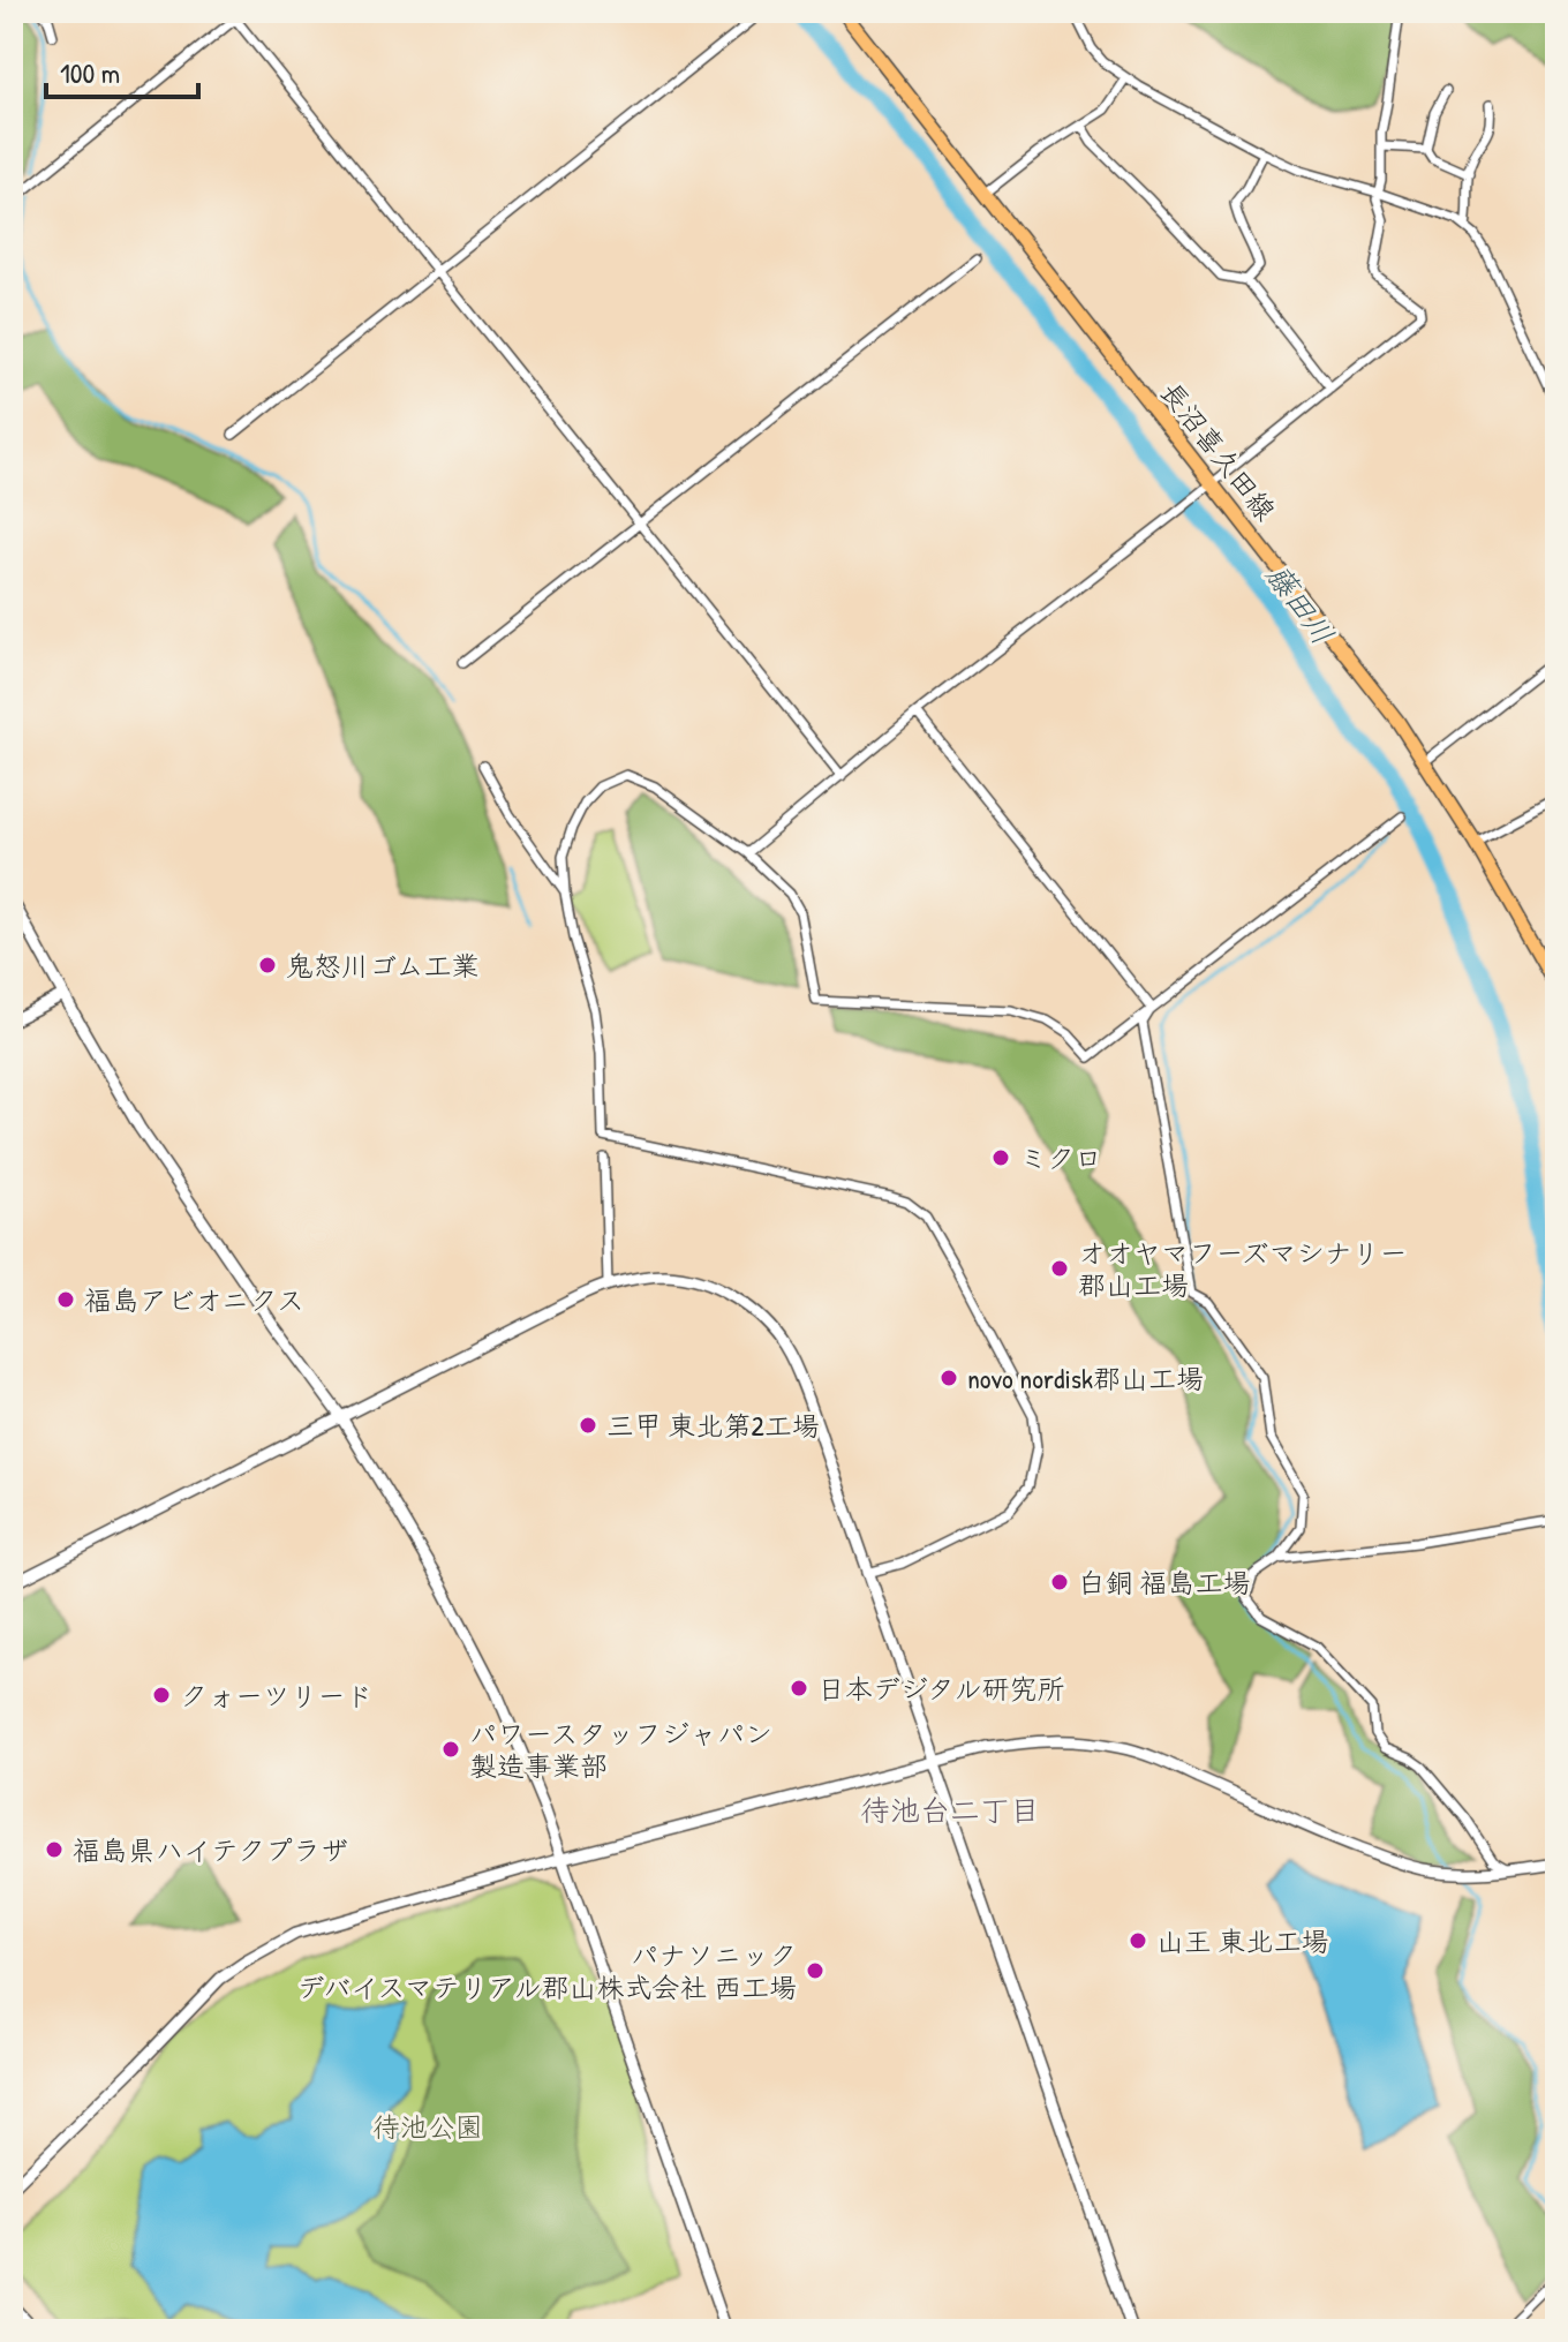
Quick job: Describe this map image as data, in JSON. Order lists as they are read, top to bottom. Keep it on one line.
{"streets":{"main road":["長沼喜久田線"]},"districts":["待池台二丁目"],"water":["藤田川"],"parks":["待池公園"],"places":["鬼怒川ゴム工業","ミクロ","オオヤマフーズマシナリー 郡山工場","福島アビオニクス","novo nordisk郡山工場","三甲 東北第2工場","白銅 福島工場","日本デジタル研究所","クォーツリード","パワースタッフジャパン 製造事業部","福島県ハイテクプラザ","山王 東北工場","パナソニック デバイスマテリアル郡山株式会社 西工場"],"scale_bar":"100 m"}
